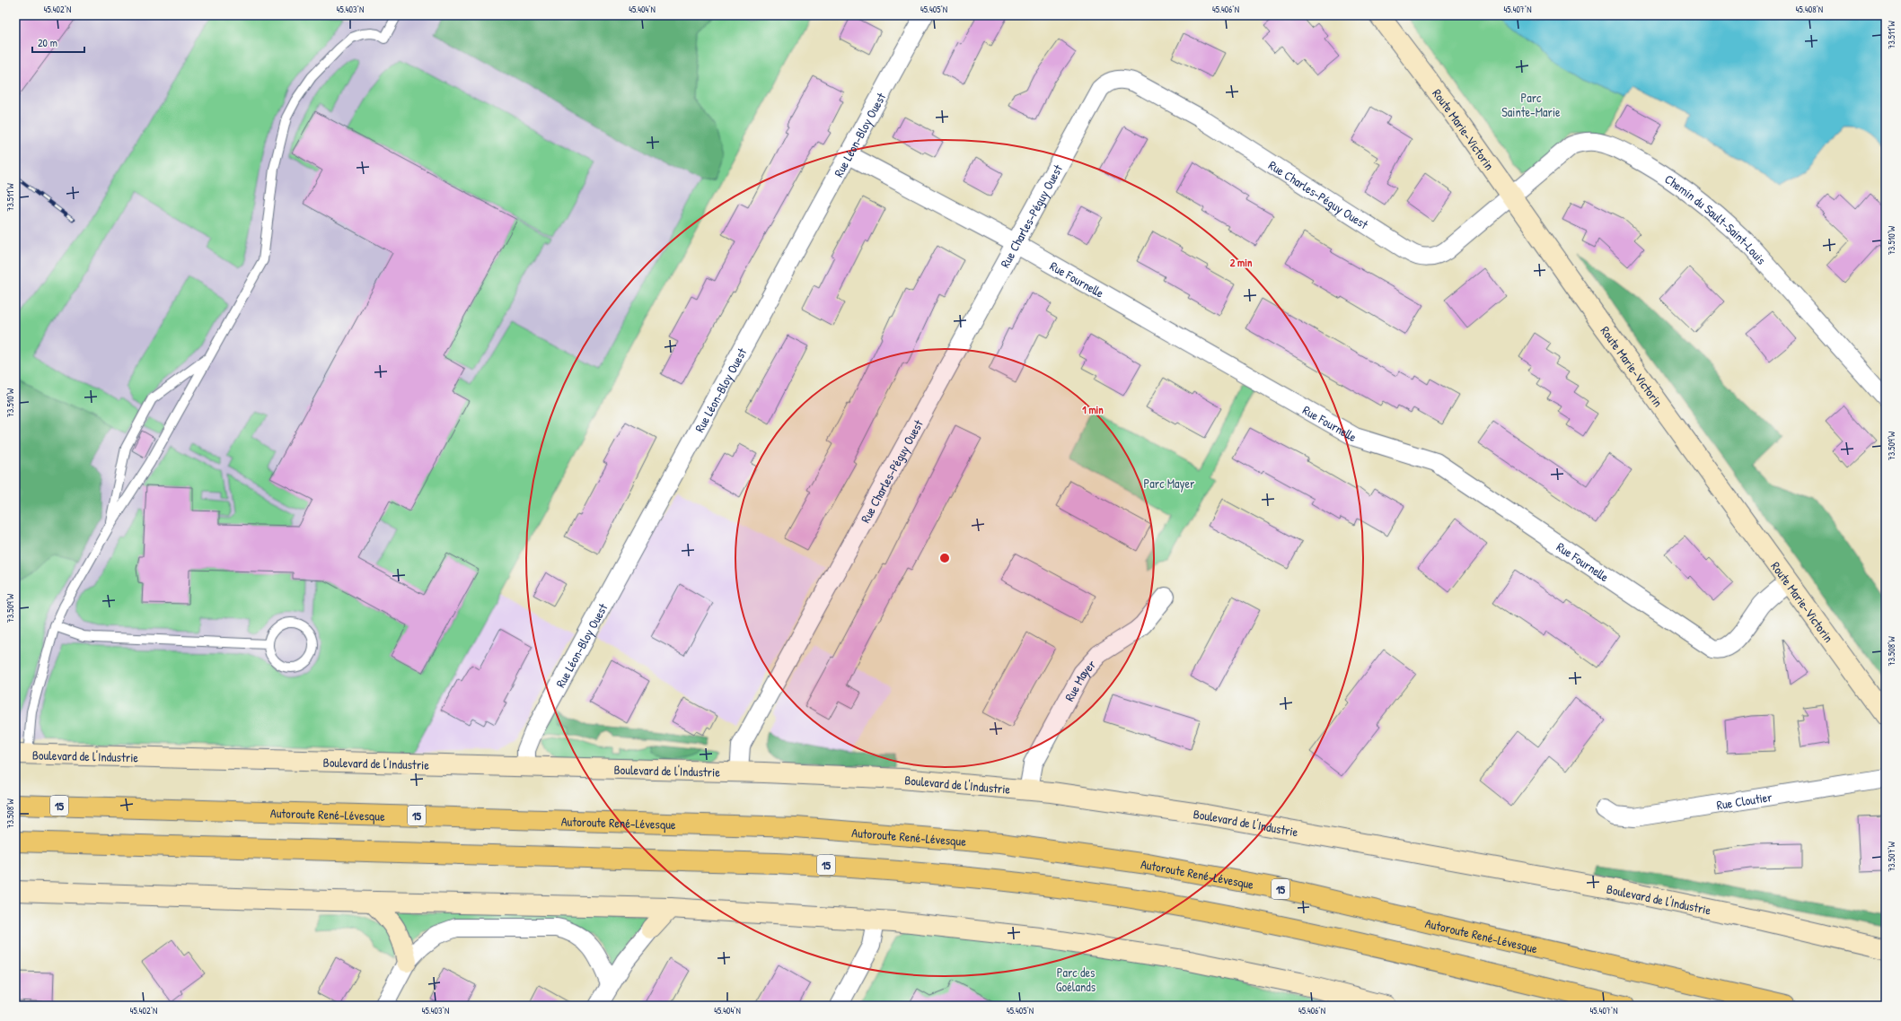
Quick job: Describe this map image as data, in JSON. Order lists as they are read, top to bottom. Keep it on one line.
{"streets":{"highway":["15","Autoroute René-Lévesque"],"street":["Route Marie-Victorin","Rue Léon-Bloy Ouest","Rue Charles-Péguy Ouest","Chemin du Sault-Saint-Louis","Rue Fournelle","Rue Mayer","Boulevard de l'Industrie","Rue Cloutier"]},"crossings":[["Route Marie-Victorin","Rue Charles-Péguy Ouest"],["Route Marie-Victorin","Chemin du Sault-Saint-Louis"],["Route Marie-Victorin","Rue Fournelle"],["Rue Léon-Bloy Ouest","Rue Fournelle"],["Rue Léon-Bloy Ouest","Boulevard de l'Industrie"],["Rue Charles-Péguy Ouest","Chemin du Sault-Saint-Louis"],["Rue Charles-Péguy Ouest","Rue Fournelle"],["Rue Charles-Péguy Ouest","Boulevard de l'Industrie"],["Rue Mayer","Boulevard de l'Industrie"]],"parks":["Parc Sainte-Marie","Parc Mayer","Parc des Goélands"],"scale_bar":"20 m","coordinates":["45.402°N","45.403°N","45.404°N","45.405°N","45.406°N","45.407°N","45.408°N","73.511°W","73.510°W","73.509°W","73.508°W","73.507°W"],"rings":["2 min","1 min"]}
